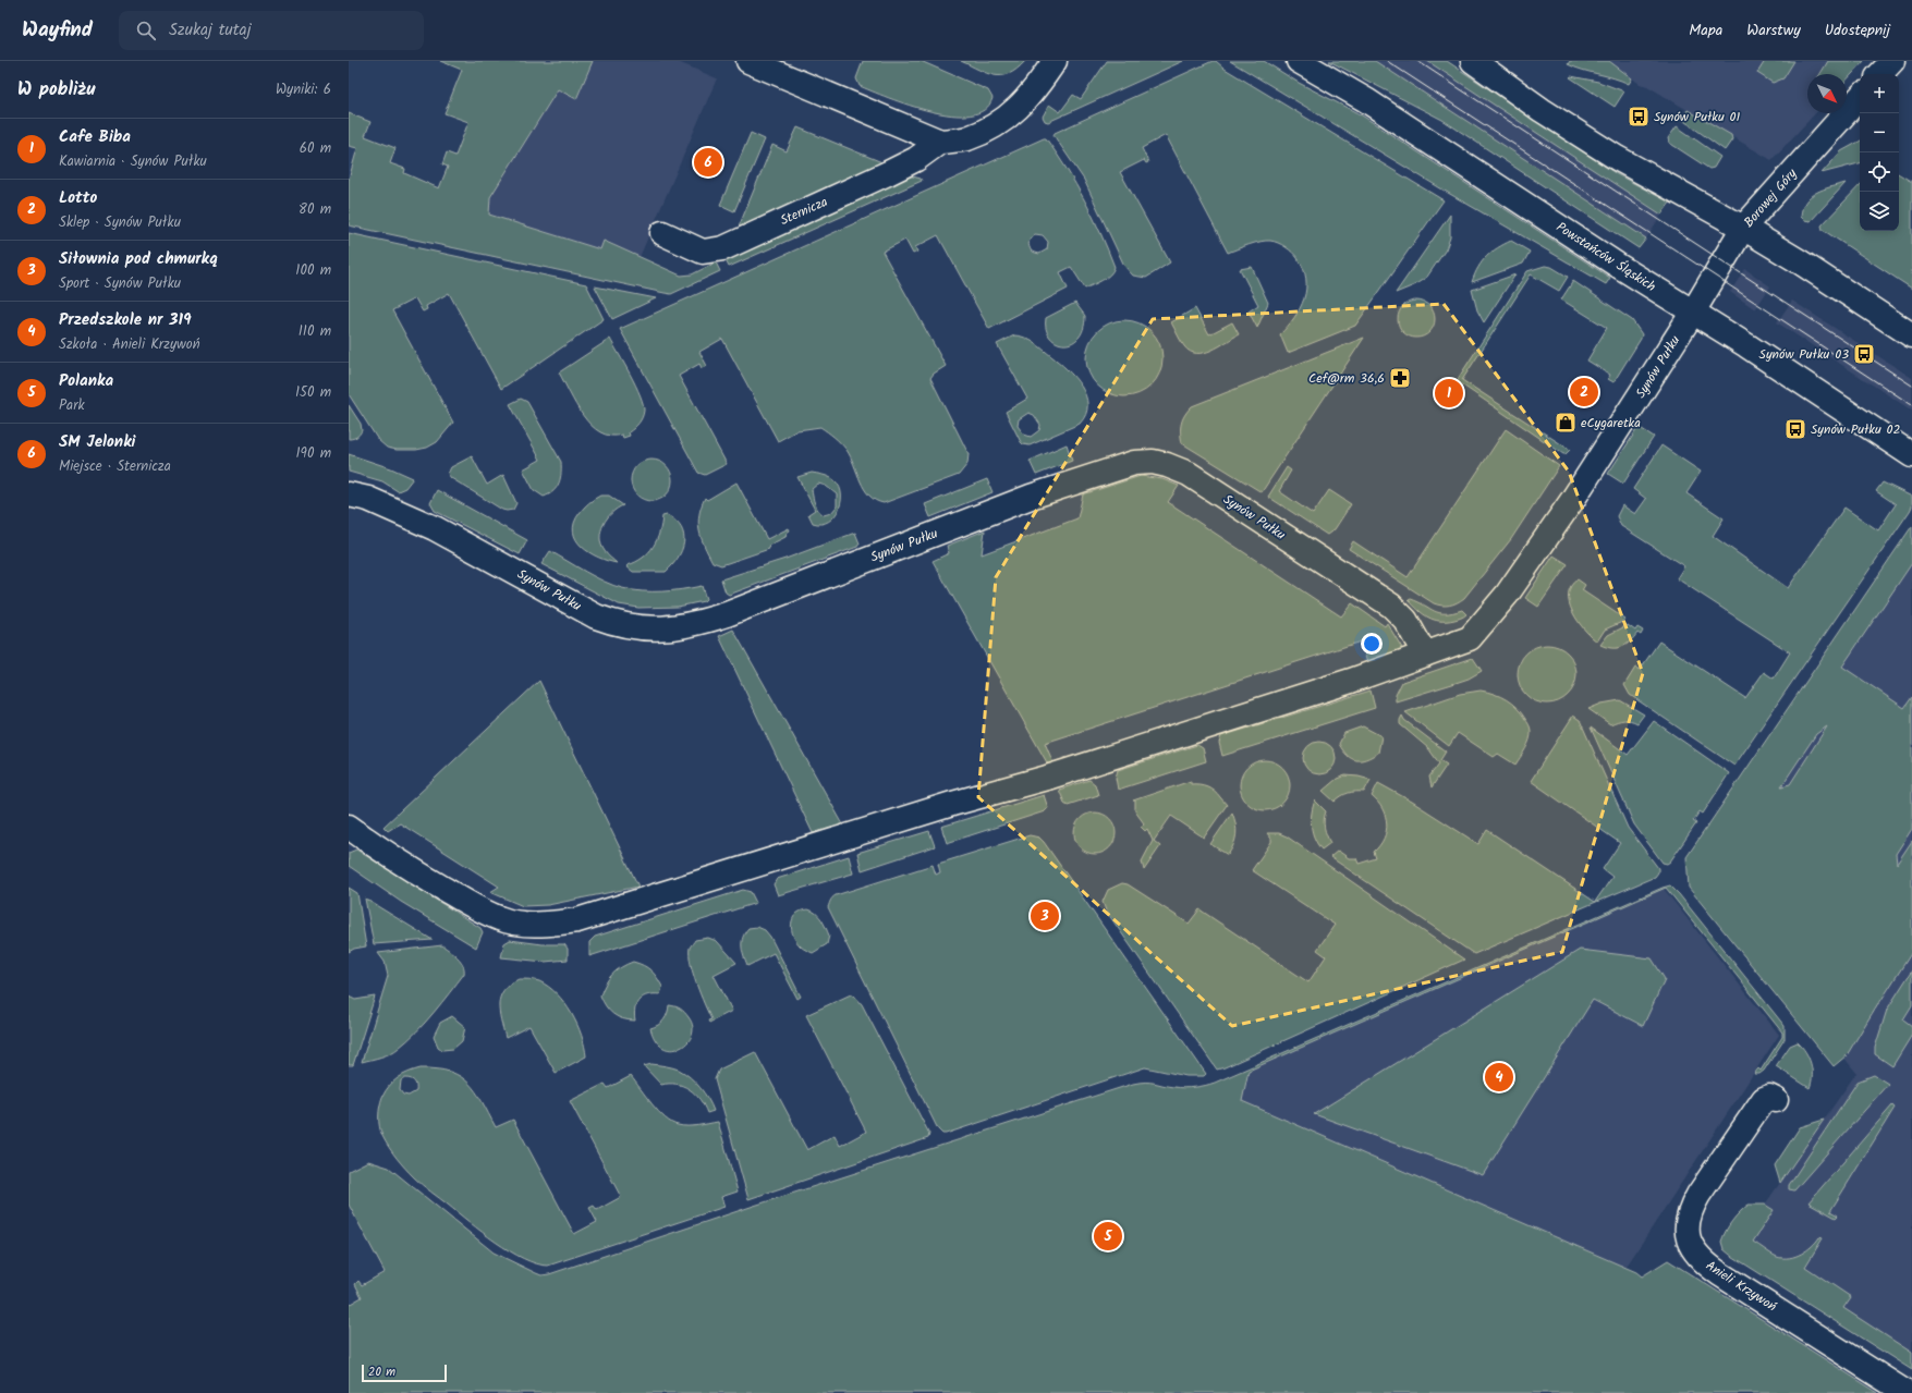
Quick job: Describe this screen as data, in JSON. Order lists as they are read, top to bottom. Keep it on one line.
{"streets":{"street":["Borowej Góry","Sternicza","Powstańców Śląskich","Synów Pułku","Anieli Krzywoń"]},"crossings":[["Borowej Góry","Powstańców Śląskich"],["Borowej Góry","Synów Pułku"],["Powstańców Śląskich","Synów Pułku"]],"places":{"bus stop":["Synów Pułku 01","Synów Pułku 03","Synów Pułku 02"],"pharmacy":["Cef@rm 36,6"],"shop":["eCygaretka"]},"scale_bar":"20 m","north":"bottom right","page":{"header":"Wayfind","search":"Szukaj tutaj","nav":["Mapa","Warstwy","Udostępnij"],"heading":["W pobliżu","Wyniki: 6"],"map_buttons":["+","−"],"list":[{"mark":"1","name":"Cafe Biba","note":"Kawiarnia · Synów Pułku","value":"60 m"},{"mark":"2","name":"Lotto","note":"Sklep · Synów Pułku","value":"80 m"},{"mark":"3","name":"Siłownia pod chmurką","note":"Sport · Synów Pułku","value":"100 m"},{"mark":"4","name":"Przedszkole nr 319","note":"Szkoła · Anieli Krzywoń","value":"110 m"},{"mark":"5","name":"Polanka","note":"Park","value":"150 m"},{"mark":"6","name":"SM Jelonki","note":"Miejsce · Sternicza","value":"190 m"}],"pins":["6","2","1","3","4","5"],"scale":"20 m"}}
